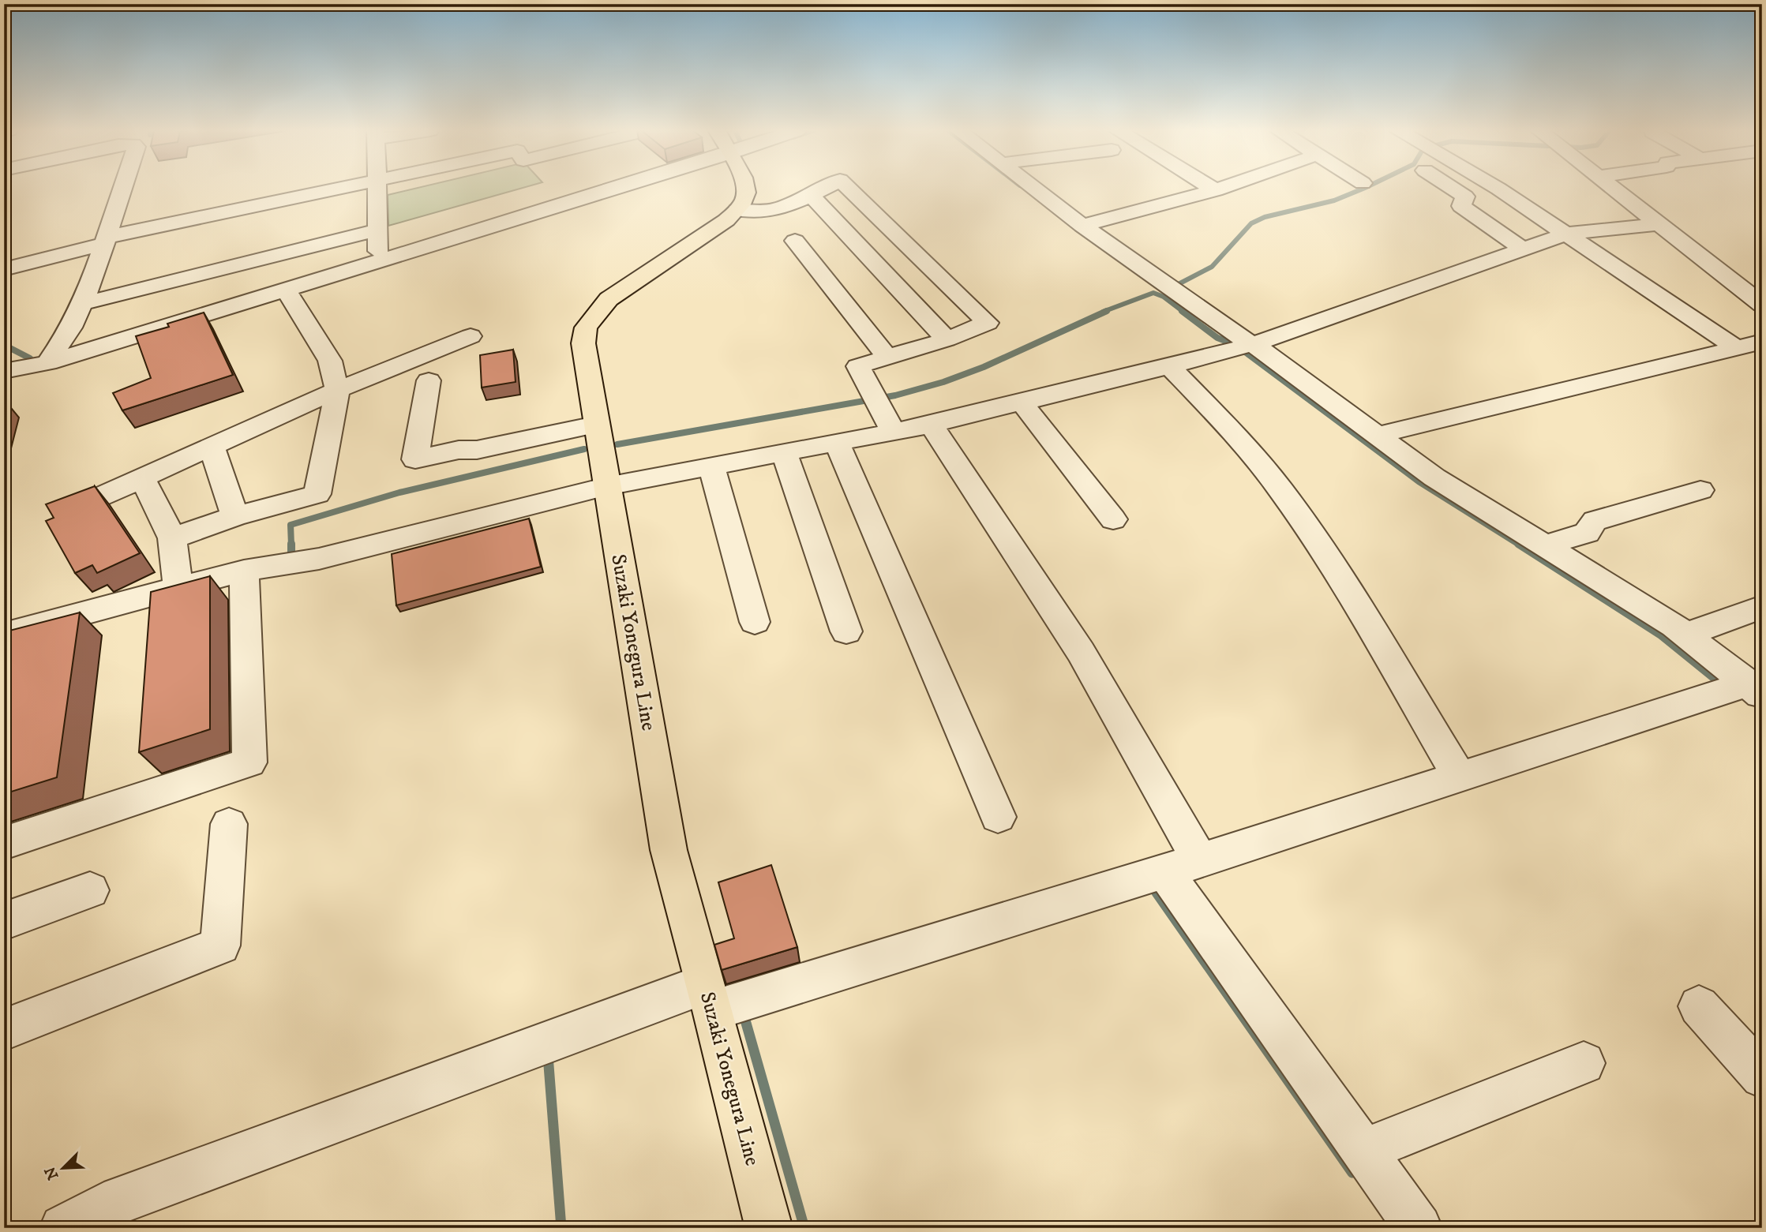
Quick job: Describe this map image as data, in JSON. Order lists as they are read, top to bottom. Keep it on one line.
{"streets":{"main road":["Suzaki Yonegura Line"]},"north":"bottom left"}
